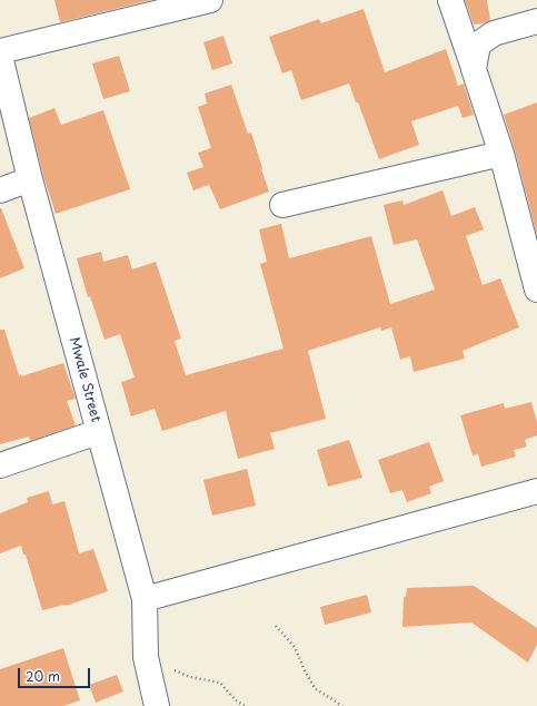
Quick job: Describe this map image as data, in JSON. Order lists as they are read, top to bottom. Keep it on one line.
{"streets":{"street":["Mwale Street"]},"scale_bar":"20 m"}
